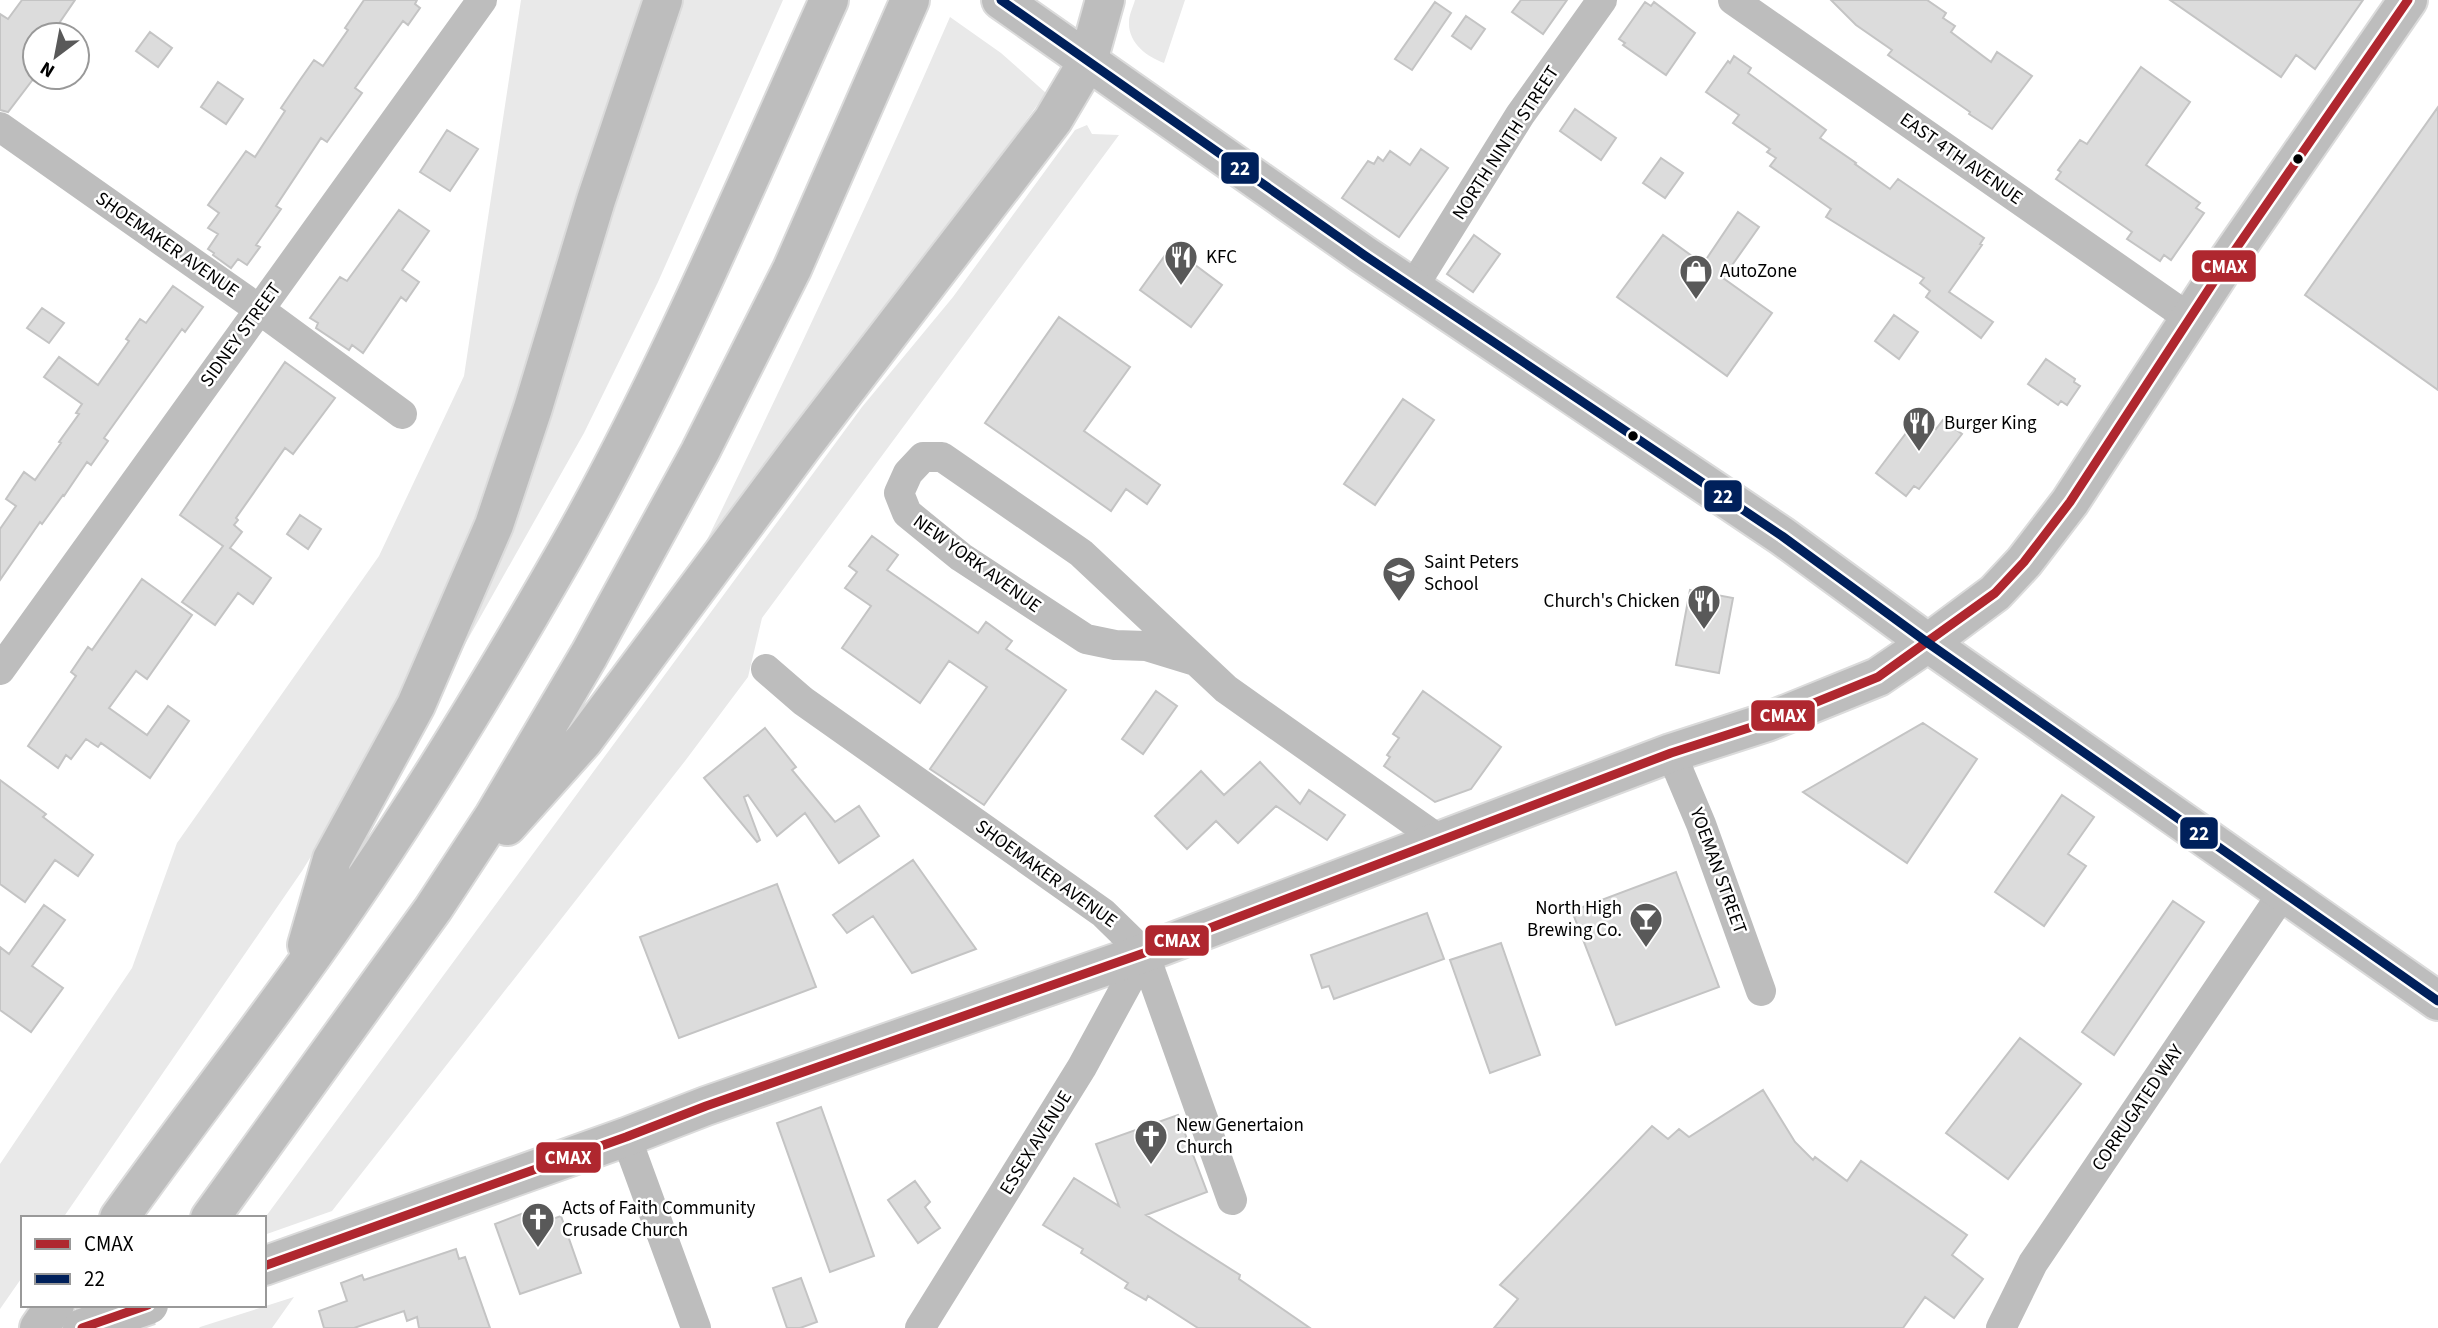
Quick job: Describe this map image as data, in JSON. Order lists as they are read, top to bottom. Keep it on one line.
{"streets":{"street":["NORTH NINTH STREET","EAST 4TH AVENUE","SHOEMAKER AVENUE","SIDNEY STREET","NEW YORK AVENUE","YOEMAN STREET","CORRUGATED WAY","ESSEX AVENUE"]},"crossings":[["SHOEMAKER AVENUE","SIDNEY STREET"],["SHOEMAKER AVENUE","ESSEX AVENUE"]],"places":{"restaurant":["KFC","Burger King","Church's Chicken"],"shop":["AutoZone"],"school or university":["Saint Peters School"],"bar":["North High Brewing Co."],"church":["New Genertaion Church","Acts of Faith Community Crusade Church"]},"lines":["transit line CMAX","transit line 22"],"legend":["CMAX","22"],"north":"bottom left"}
